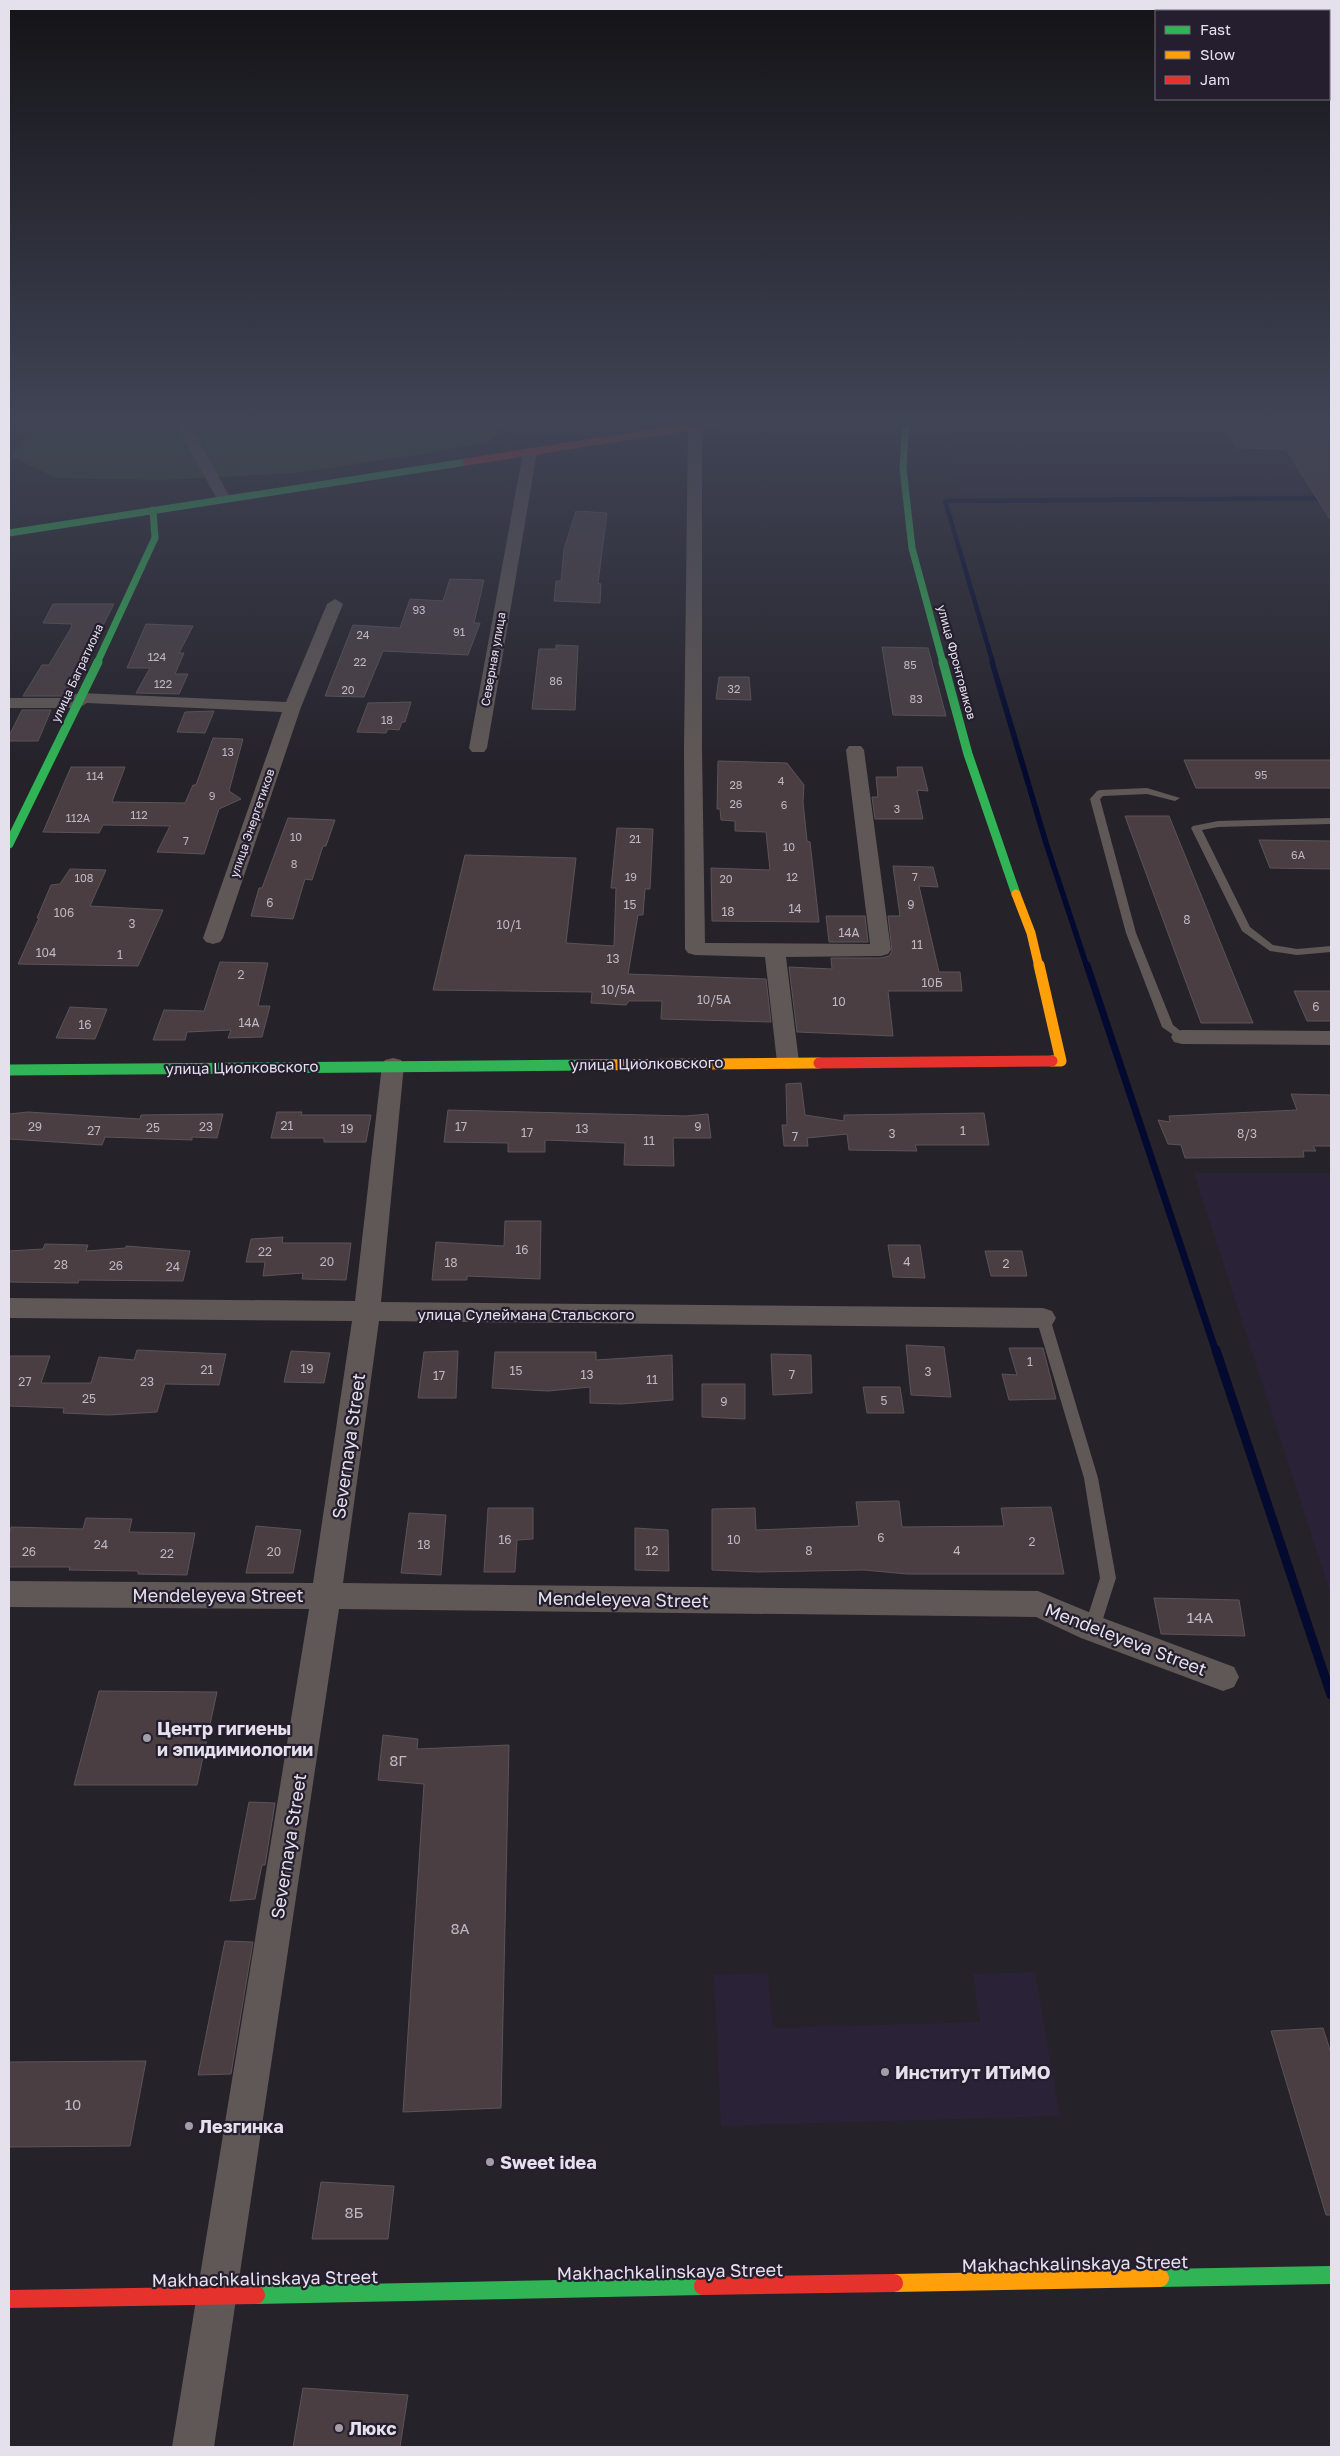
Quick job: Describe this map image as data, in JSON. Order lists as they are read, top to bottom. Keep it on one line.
{"streets":{"street":["Северная улица","улица Фронтовиков","улица Багратиона","улица Энергетиков","улица Циолковского","улица Сулеймана Стальского","Severnaya Street","Mendeleyeva Street","Makhachkalinskaya Street"]},"crossings":[["улица Фронтовиков","улица Циолковского"],["улица Циолковского","Severnaya Street"],["улица Сулеймана Стальского","Severnaya Street"],["Severnaya Street","Mendeleyeva Street"],["Severnaya Street","Makhachkalinskaya Street"]],"places":["Центр гигиены и эпидимиологии","Институт ИТиМО","Лезгинка","Sweet idea","Люкс"],"house_numbers":["93","91","24","124","22","85","86","122","32","20","83","18","13","95","114","4","28","9","26","6","3","112","112А","10","21","7","10","6А","8","19","12","7","108","20","6","15","9","14","18","106","8","3","10/1","14А","11","104","1","13","2","10Б","10/5А","10/5А","10","6","14А","16","21","29","23","17","9","25","19","13","27","1","17","3","8/3","7","11","16","22","20","4","18","2","28","26","24","1","19","21","15","3","13","7","17","11","27","23","25","5","9","6","16","10","2","24","18","12","8","4","26","20","22","14А","8Г","8А","10","8Б"],"legend":["Fast","Slow","Jam"]}
